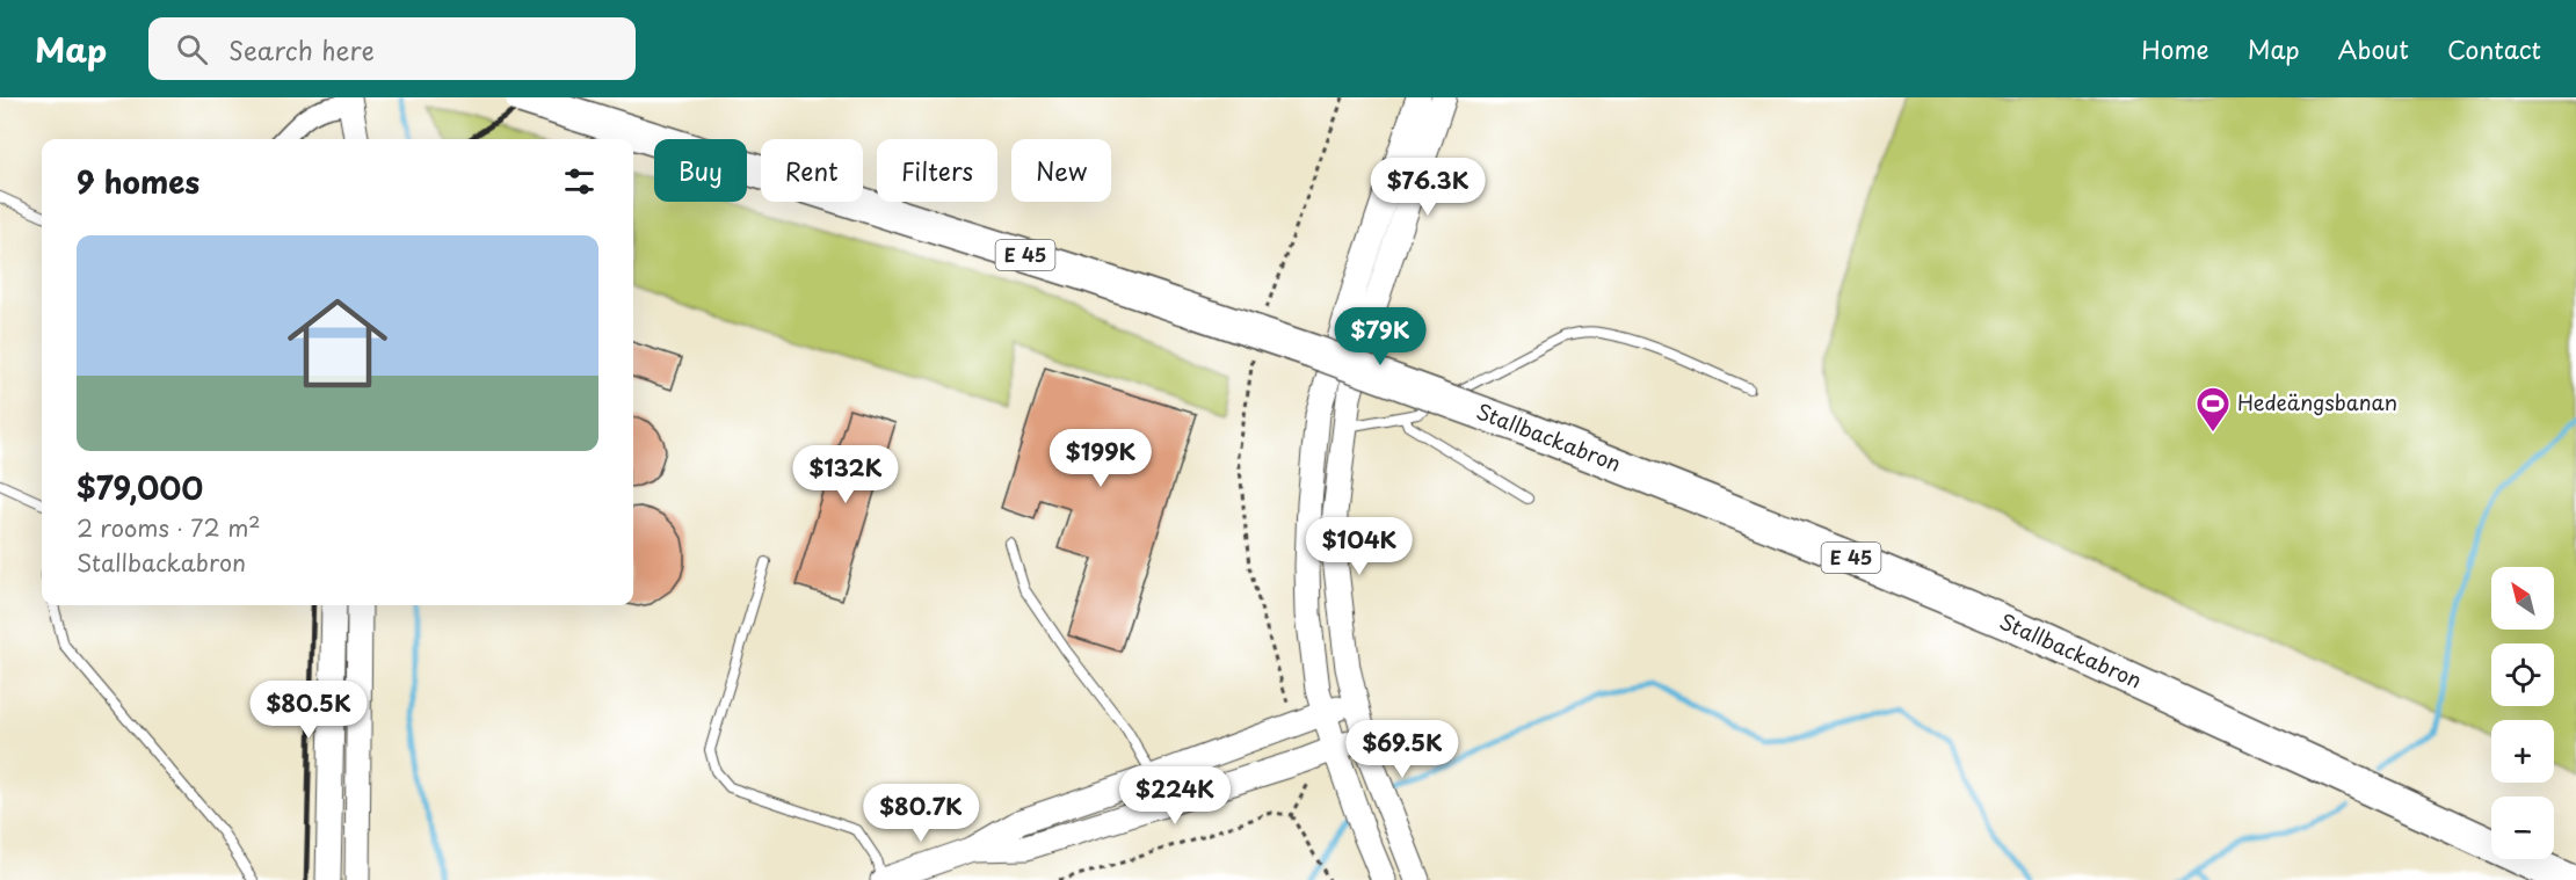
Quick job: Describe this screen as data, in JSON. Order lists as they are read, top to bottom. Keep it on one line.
{"streets":{"highway":["E 45","Stallbackabron"]},"crossings":[["E 45","Stallbackabron"]],"places":{"sports":["Hedeängsbanan"]},"north":"top left","page":{"header":"Map","search":"Search here","nav":["Home","Map","About","Contact"],"chip":["Buy","Rent","Filters","New"],"heading":"9 homes","price":["$76.3K","$79K","$199K","$132K","$104K","$80.5K","$69.5K","$224K","$80.7K"],"list":[{"name":"$79,000","note":"2 rooms · 72 m² · Stallbackabron"}],"map_buttons":["+","−"]}}
